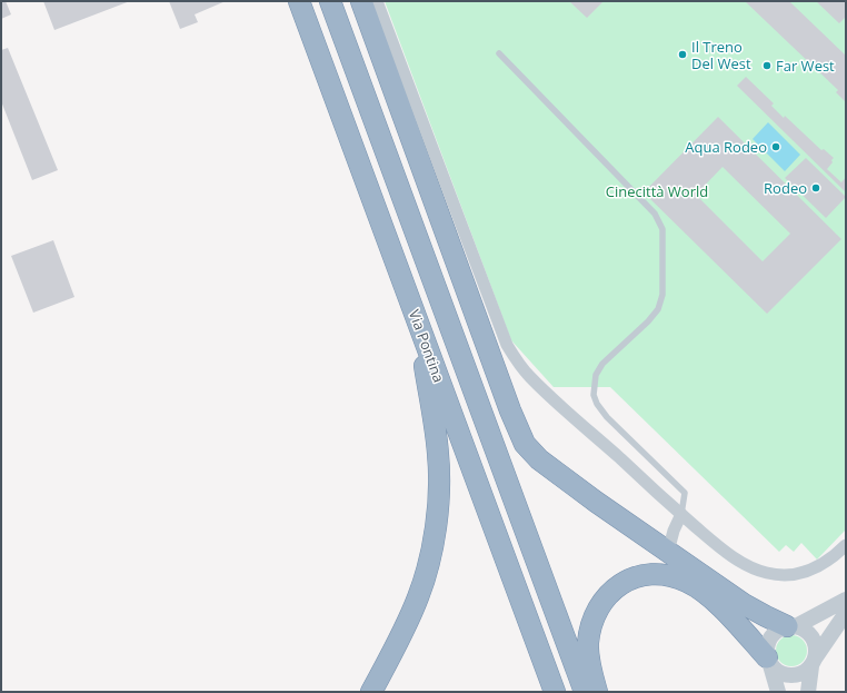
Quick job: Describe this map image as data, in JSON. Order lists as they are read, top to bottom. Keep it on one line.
{"streets":{"highway":["Via Pontina"]},"parks":["Cinecittà World"],"places":["Il Treno Del West","Far West","Aqua Rodeo","Rodeo"]}
